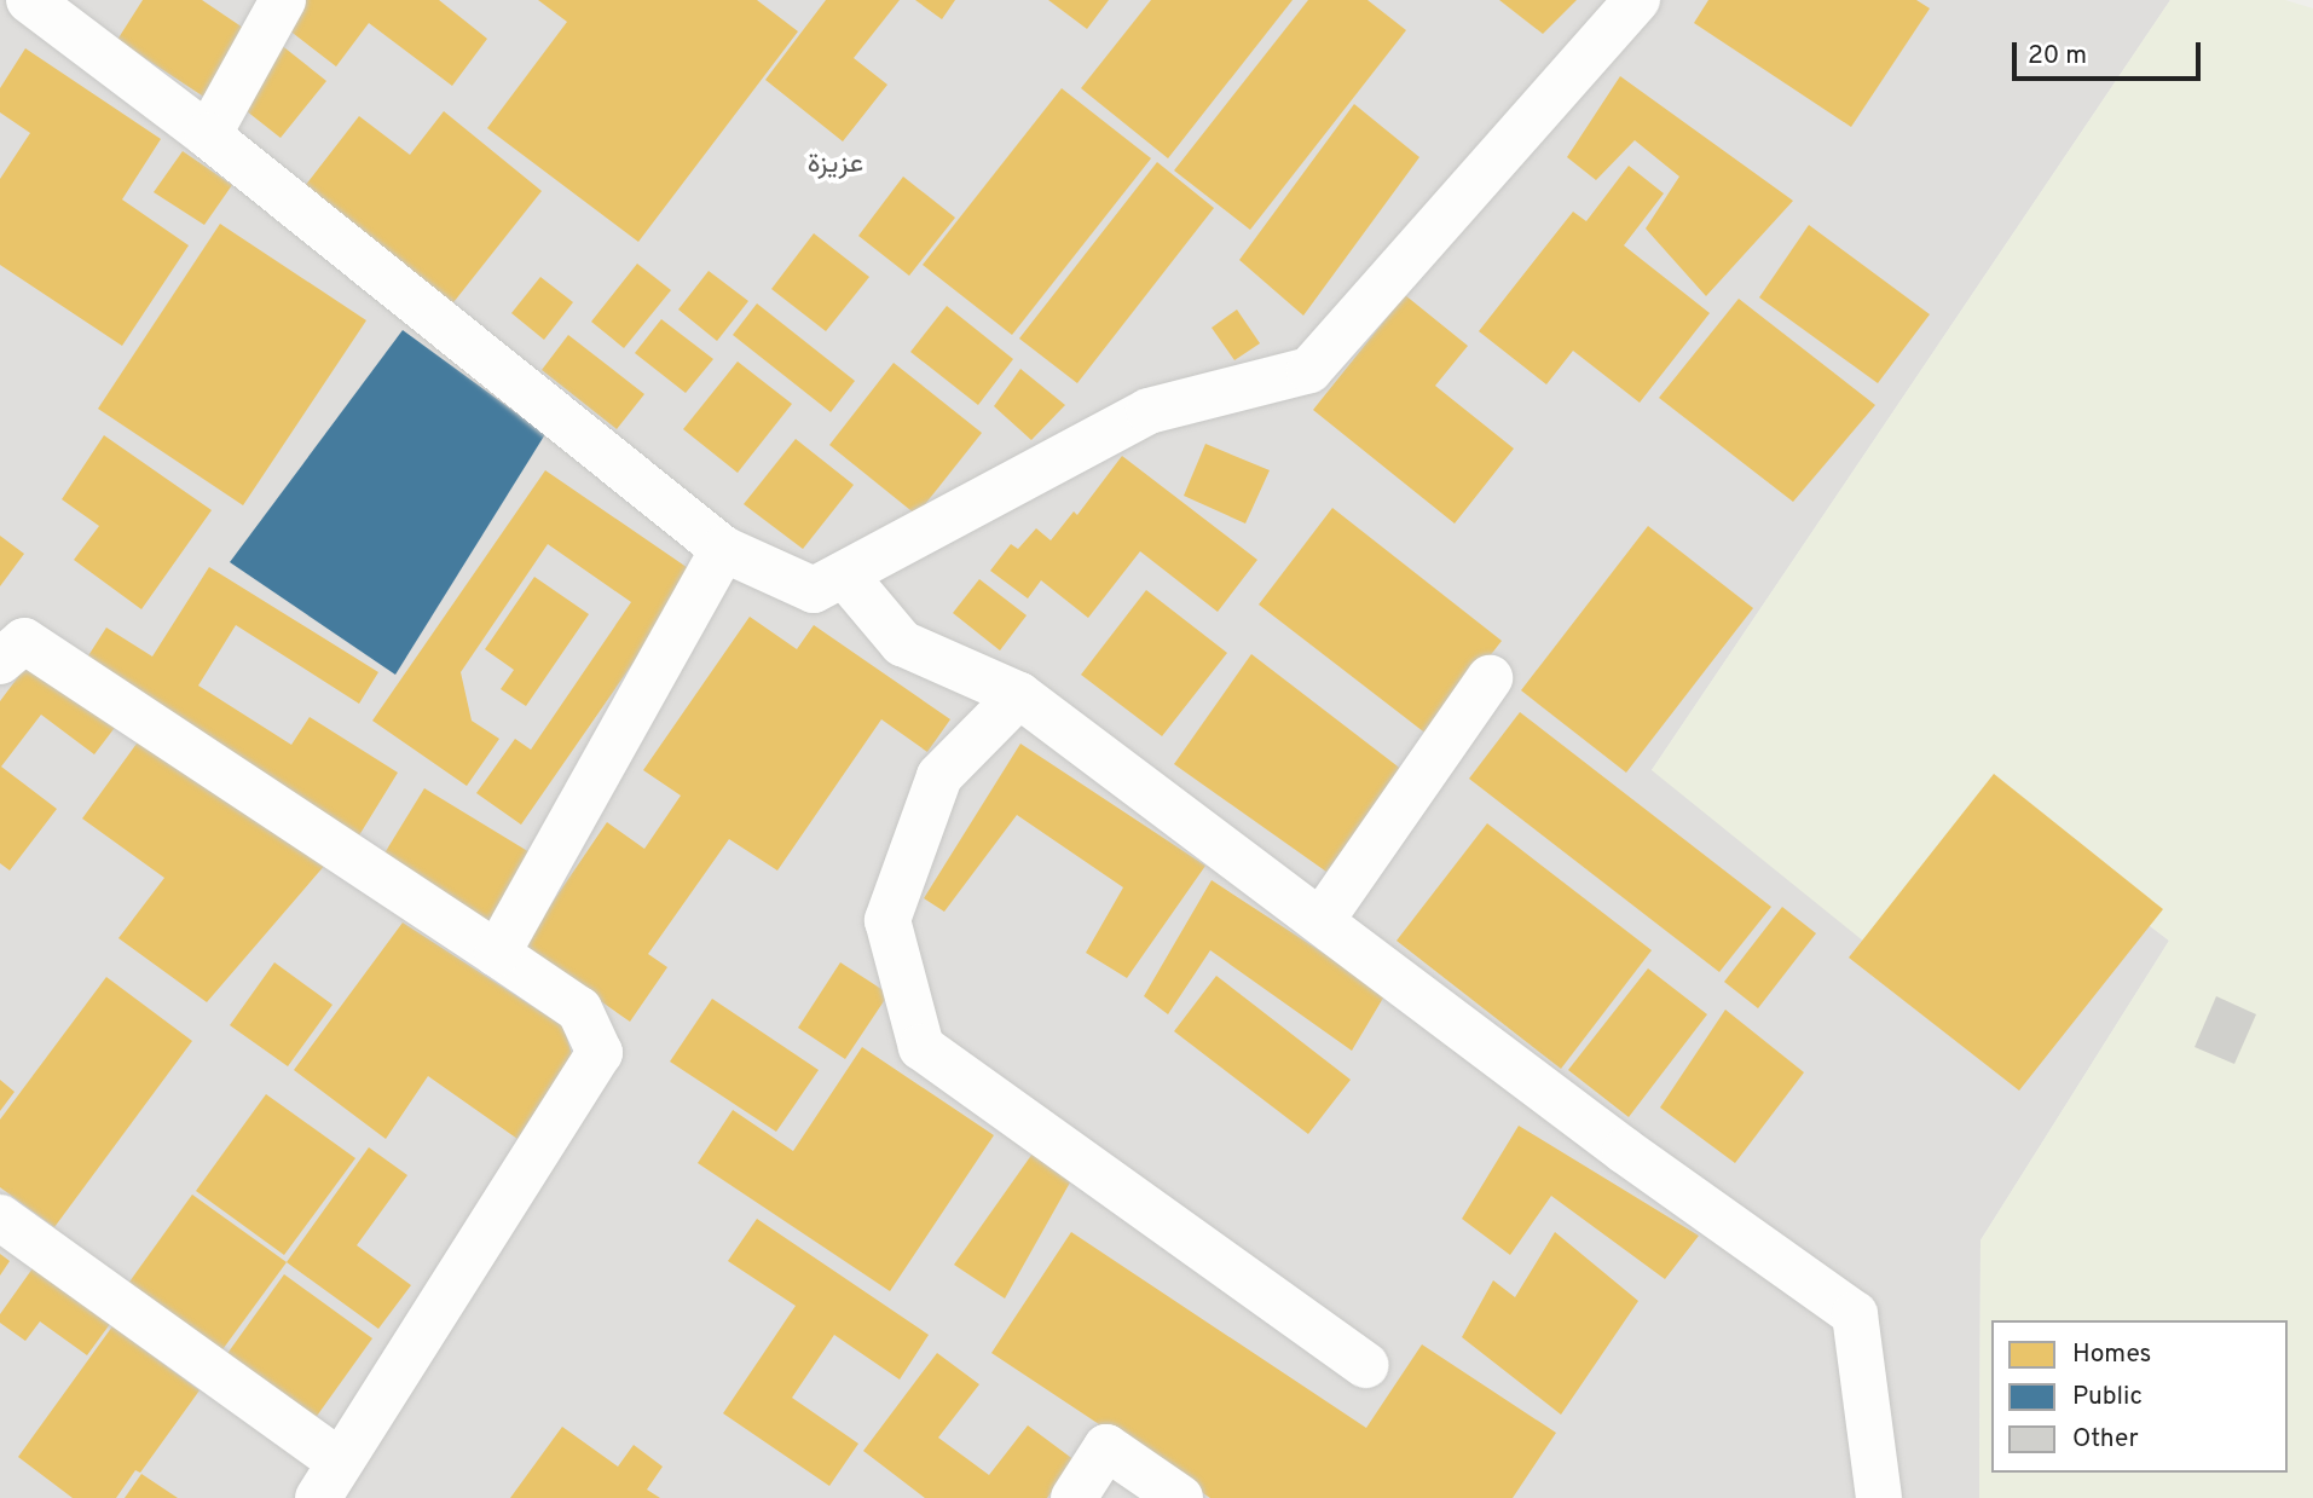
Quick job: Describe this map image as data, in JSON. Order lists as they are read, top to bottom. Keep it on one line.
{"districts":["عزيزة"],"legend":["Homes","Public","Other"],"scale_bar":"20 m"}
